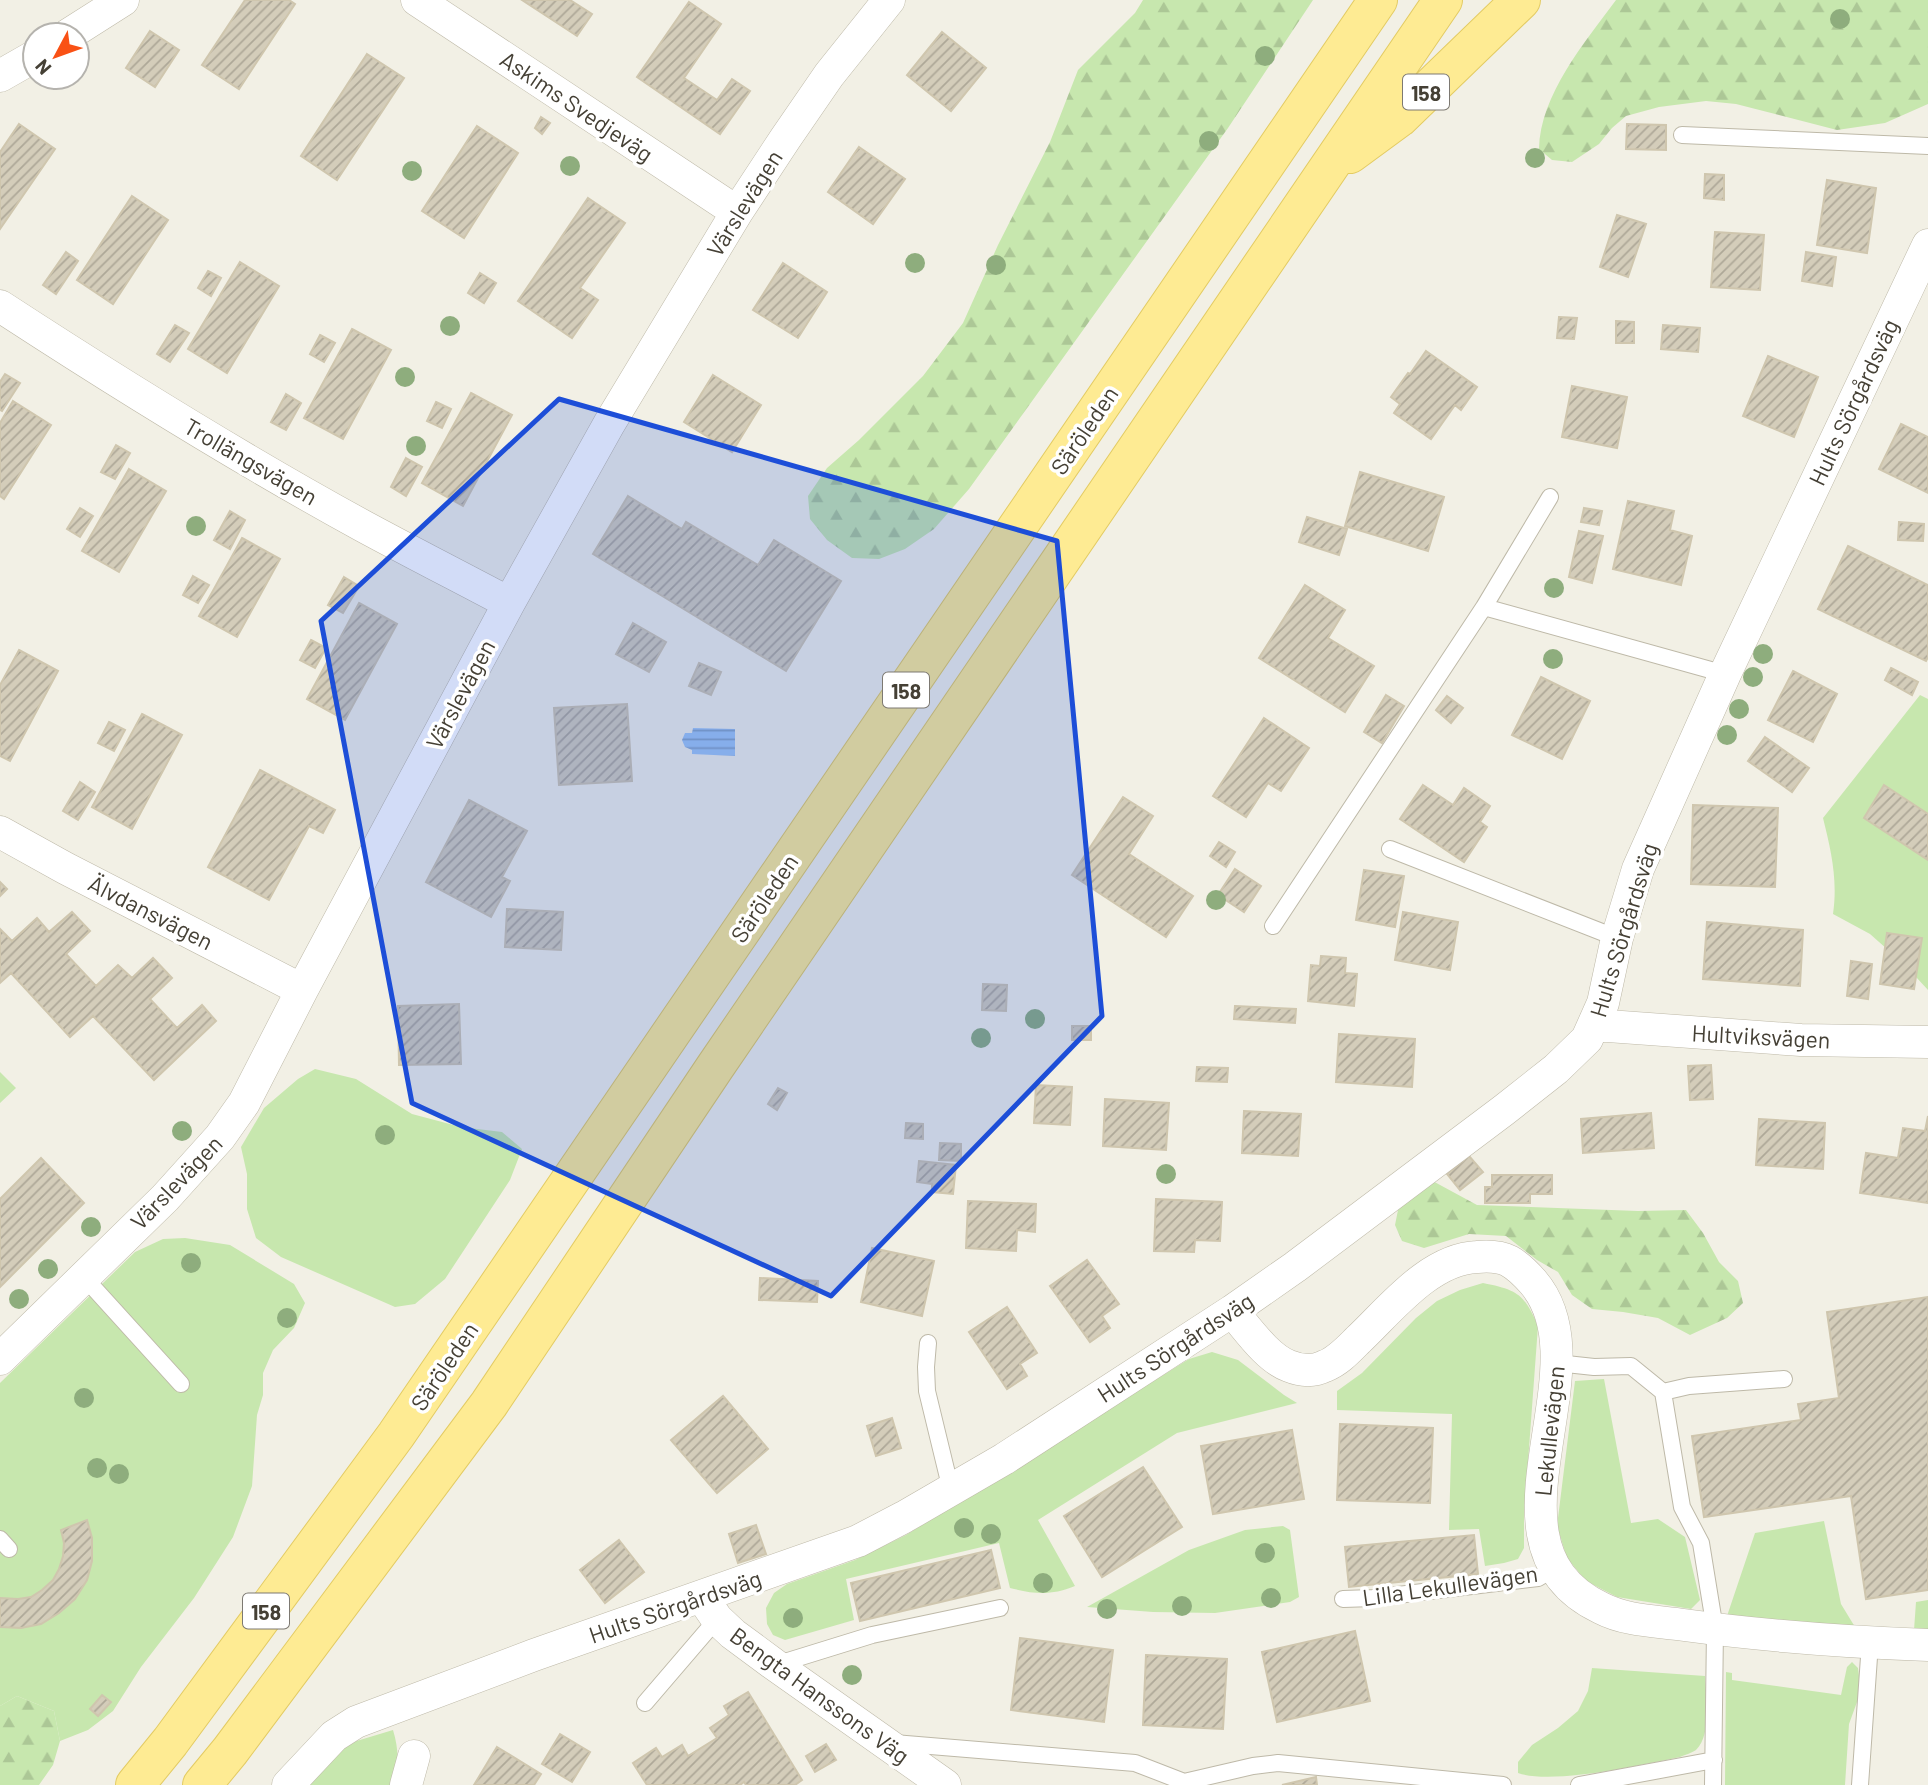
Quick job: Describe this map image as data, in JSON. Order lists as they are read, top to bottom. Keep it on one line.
{"streets":{"main road":["158","Säröleden"],"street":["Askims Svedjeväg","Värslevägen","Hults Sörgårdsväg","Trollängsvägen","Älvdansvägen","Hultviksvägen","Lekullevägen","Bengta Hanssons Väg"],"lane":["Lilla Lekullevägen"]},"crossings":[["Askims Svedjeväg","Värslevägen"],["Värslevägen","Trollängsvägen"],["Värslevägen","Älvdansvägen"],["Hults Sörgårdsväg","Hultviksvägen"],["Hults Sörgårdsväg","Lekullevägen"],["Hults Sörgårdsväg","Bengta Hanssons Väg"],["Lekullevägen","Lilla Lekullevägen"]],"north":"bottom left"}
